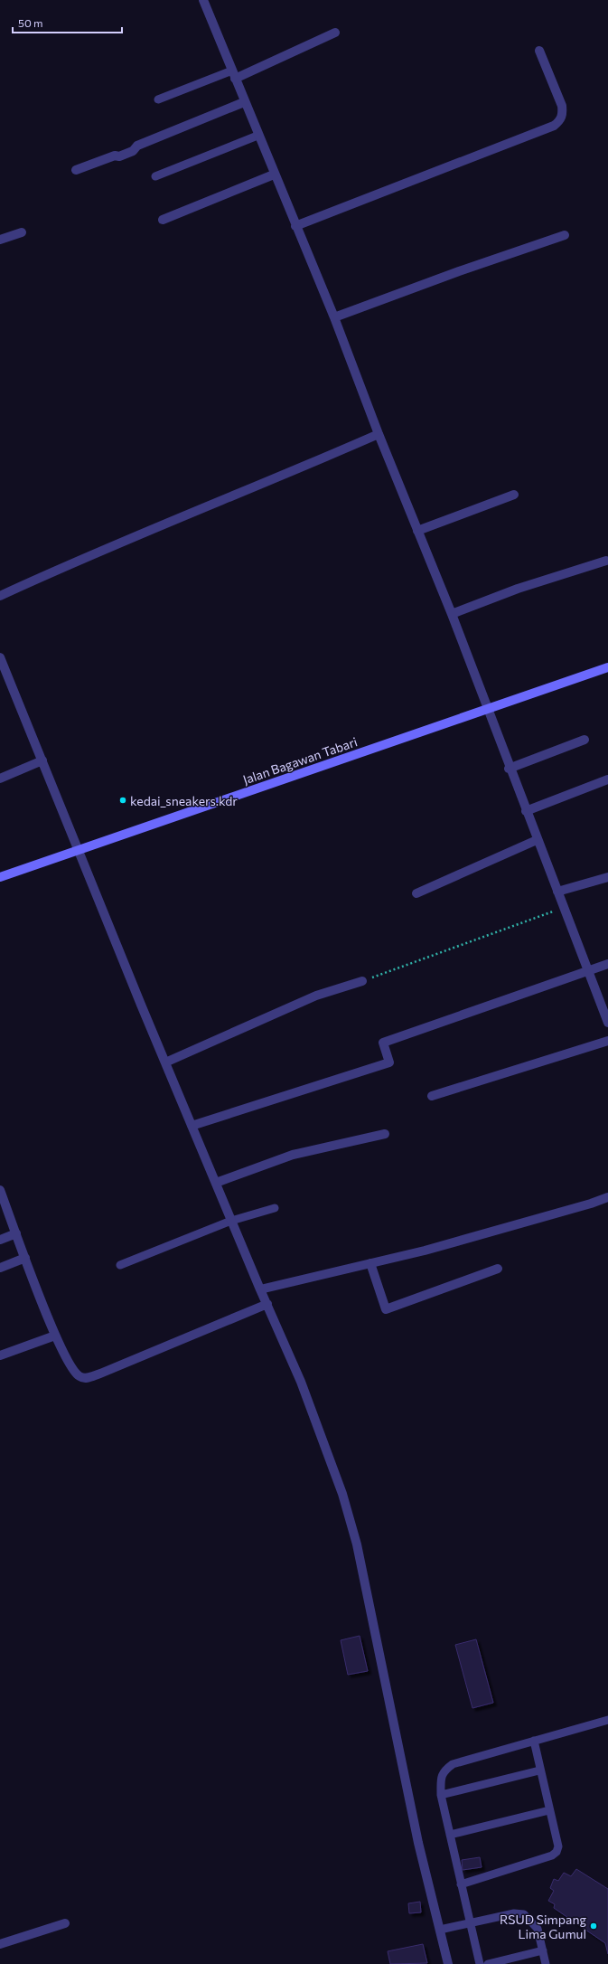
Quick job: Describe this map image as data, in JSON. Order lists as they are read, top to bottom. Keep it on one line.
{"streets":{"street":["Jalan Bagawan Tabari"]},"places":["kedai_sneakers.kdr","RSUD Simpang Lima Gumul"],"scale_bar":"50 m"}
